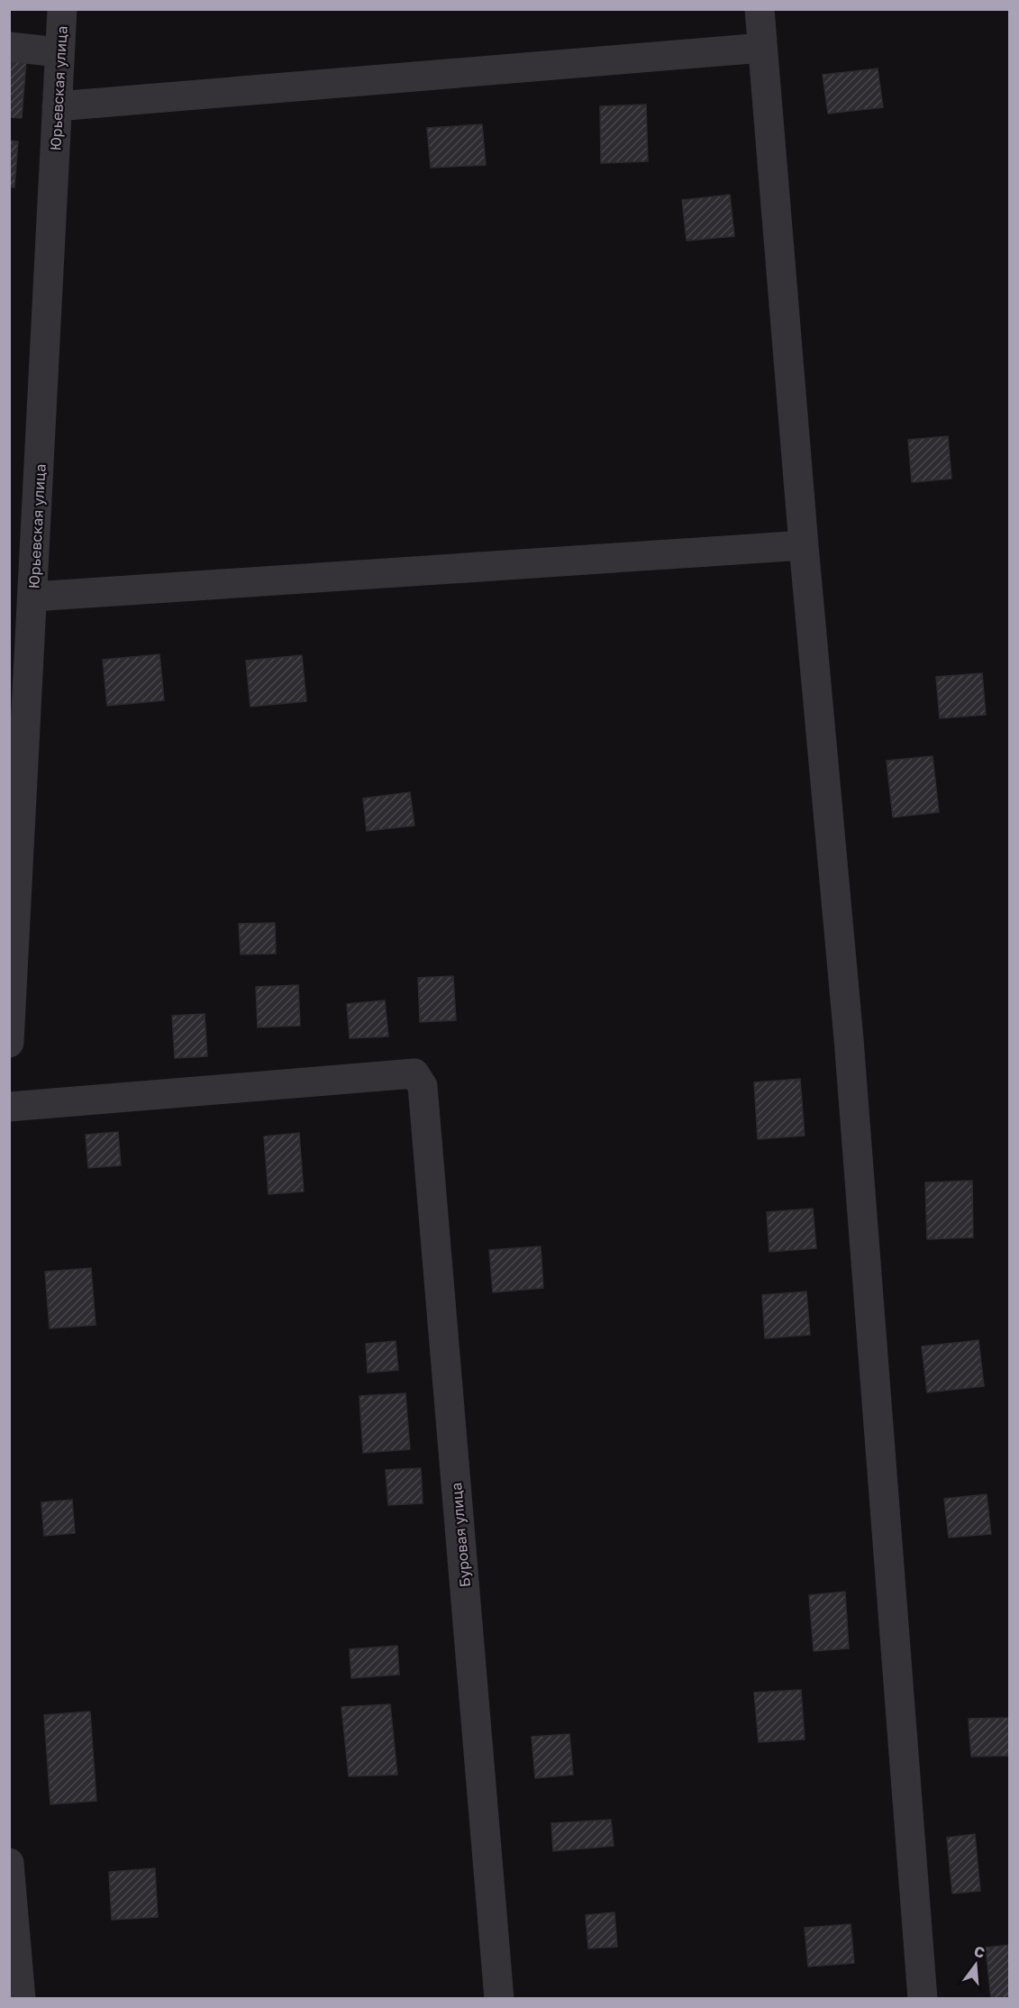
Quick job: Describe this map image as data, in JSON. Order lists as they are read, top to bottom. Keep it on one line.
{"streets":{"street":["Юрьевская улица","Буровая улица"]},"north":"top"}
